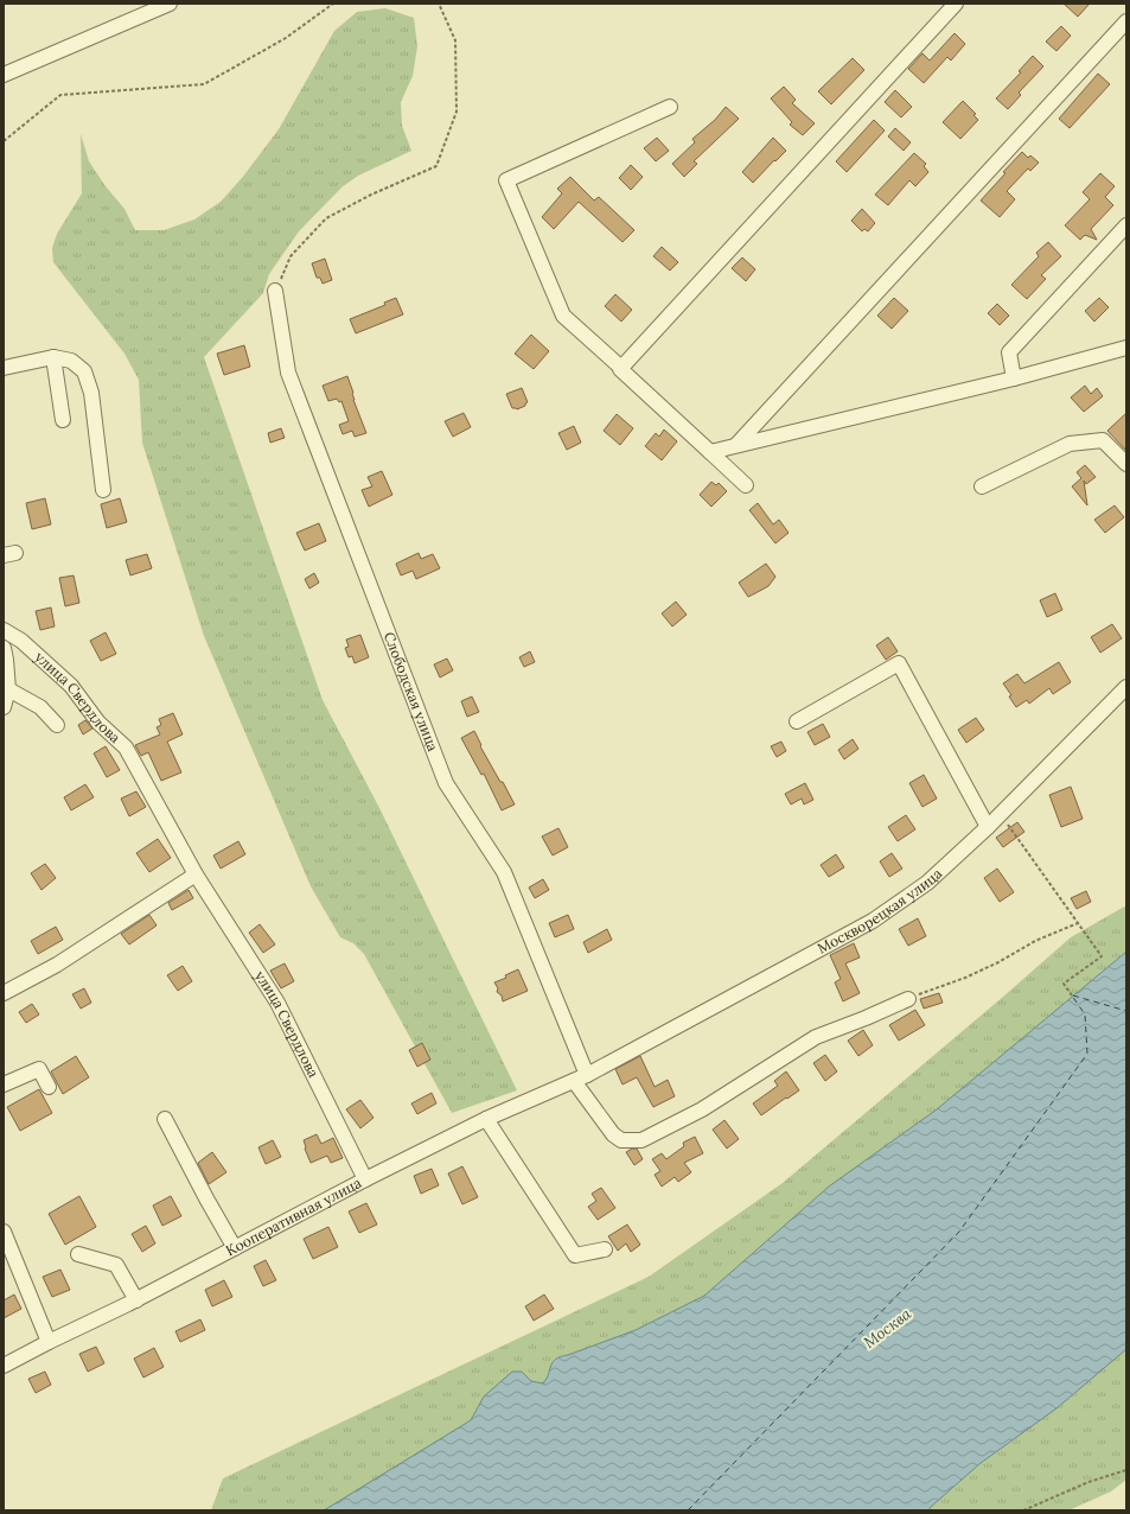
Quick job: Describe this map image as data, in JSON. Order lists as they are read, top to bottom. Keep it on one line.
{"streets":{"street":["Слободская улица","улица Свердлова","Москворецкая улица","Кооперативная улица"]},"crossings":[["Слободская улица","Москворецкая улица"],["Слободская улица","Кооперативная улица"],["улица Свердлова","Кооперативная улица"],["Москворецкая улица","Кооперативная улица"]],"water":["Москва"]}
